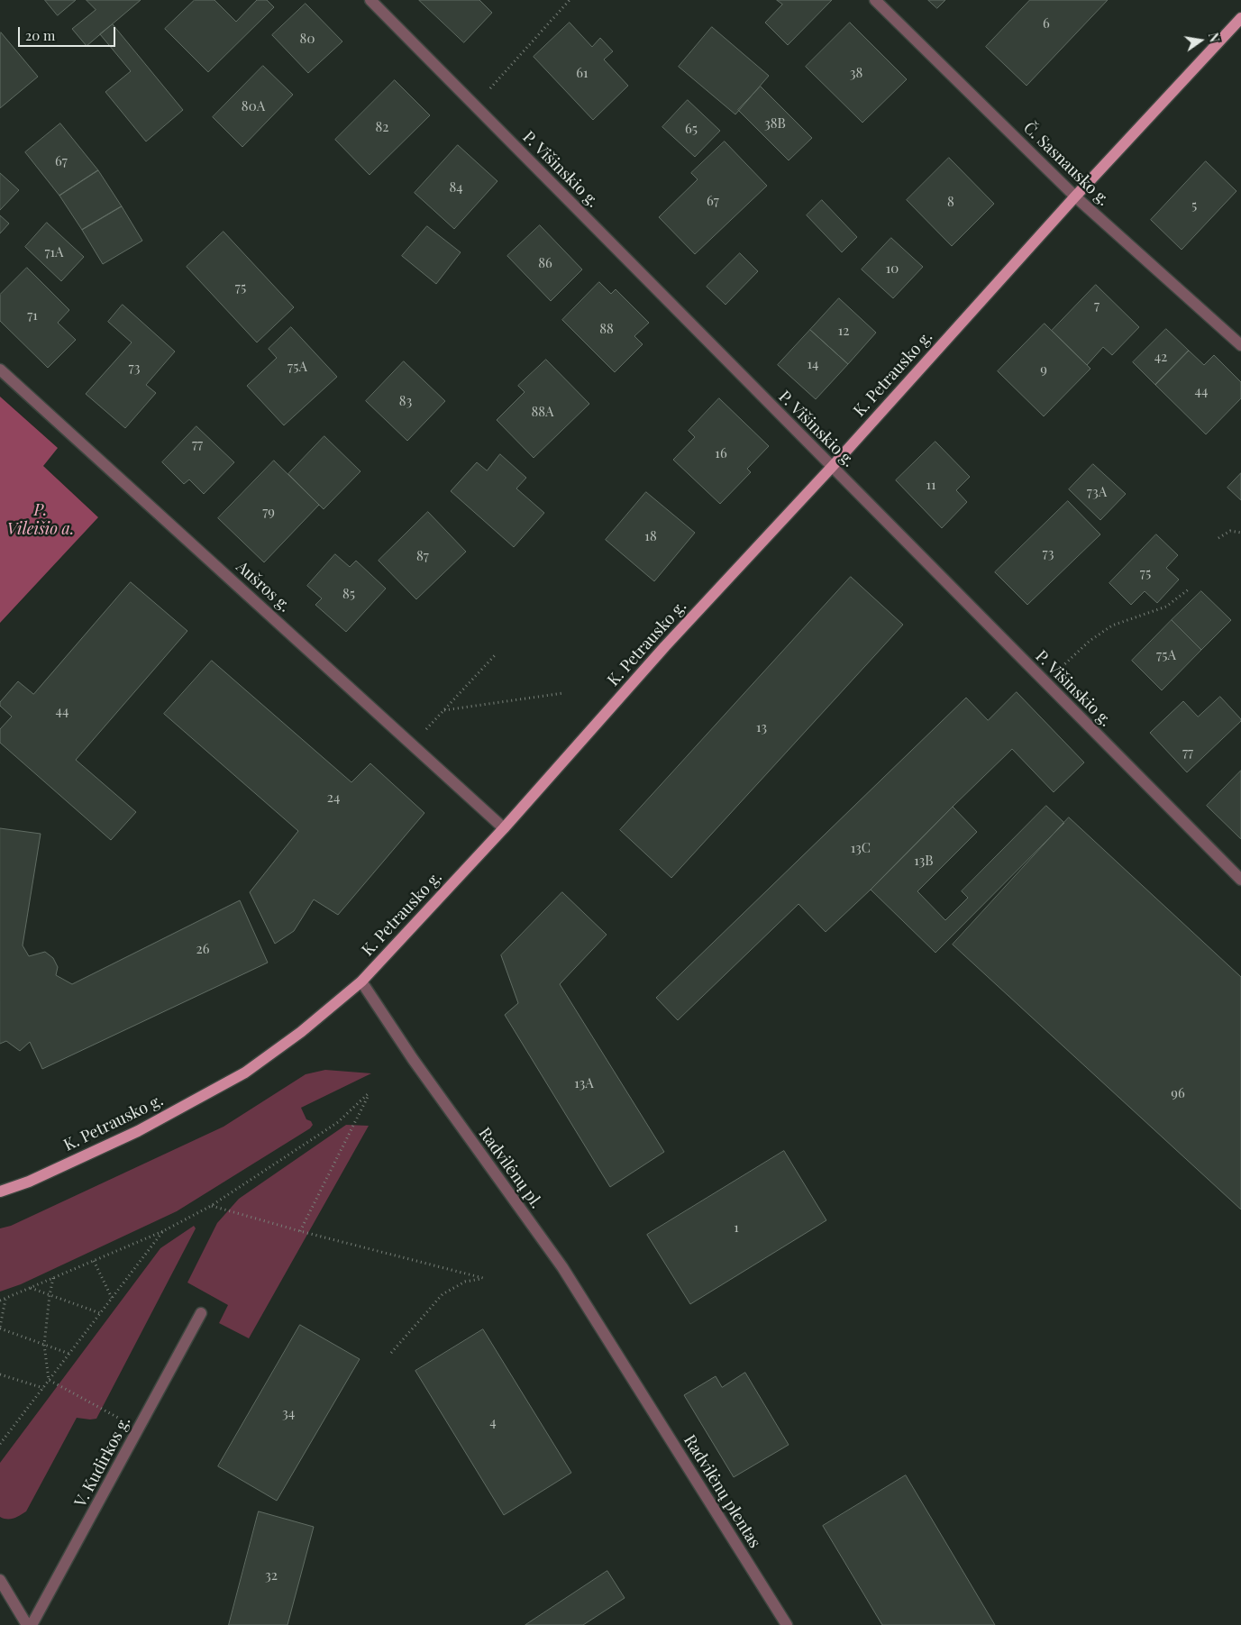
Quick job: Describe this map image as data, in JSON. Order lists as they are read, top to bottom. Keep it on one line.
{"streets":{"main road":["K. Petrausko g."],"street":["Č. Sasnausko g.","P. Višinskio g.","Aušros g.","Radvilėnų pl.","V. Kudirkos g.","Radvilėnų plentas"]},"crossings":[["Č. Sasnausko g.","K. Petrausko g."],["P. Višinskio g.","K. Petrausko g."],["K. Petrausko g.","Aušros g."],["K. Petrausko g.","Radvilėnų pl."],["Radvilėnų pl.","Radvilėnų plentas"]],"parks":["P. Vileišio a."],"house_numbers":["6","80","61","38","80A","38B","82","65","67","84","67","8","5","71A","86","10","75","7","71","88","12","42","14","75A","73","9","44","83","88A","77","16","11","73A","79","18","73","87","75","85","75A","44","13","77","24","13C","13B","26","13A","96","1","34","4","32"],"scale_bar":"20 m","north":"right"}
